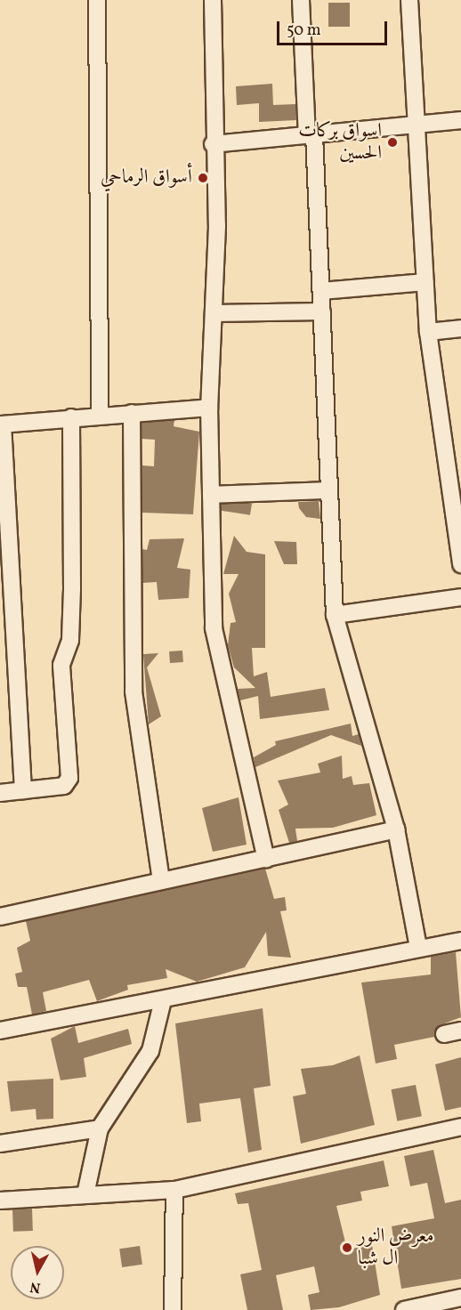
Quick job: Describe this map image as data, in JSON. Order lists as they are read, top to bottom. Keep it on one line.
{"places":["اسواق بركات الحسين","أسواق الرماحي","معرض النور ال شبا"],"scale_bar":"50 m","north":"bottom"}
